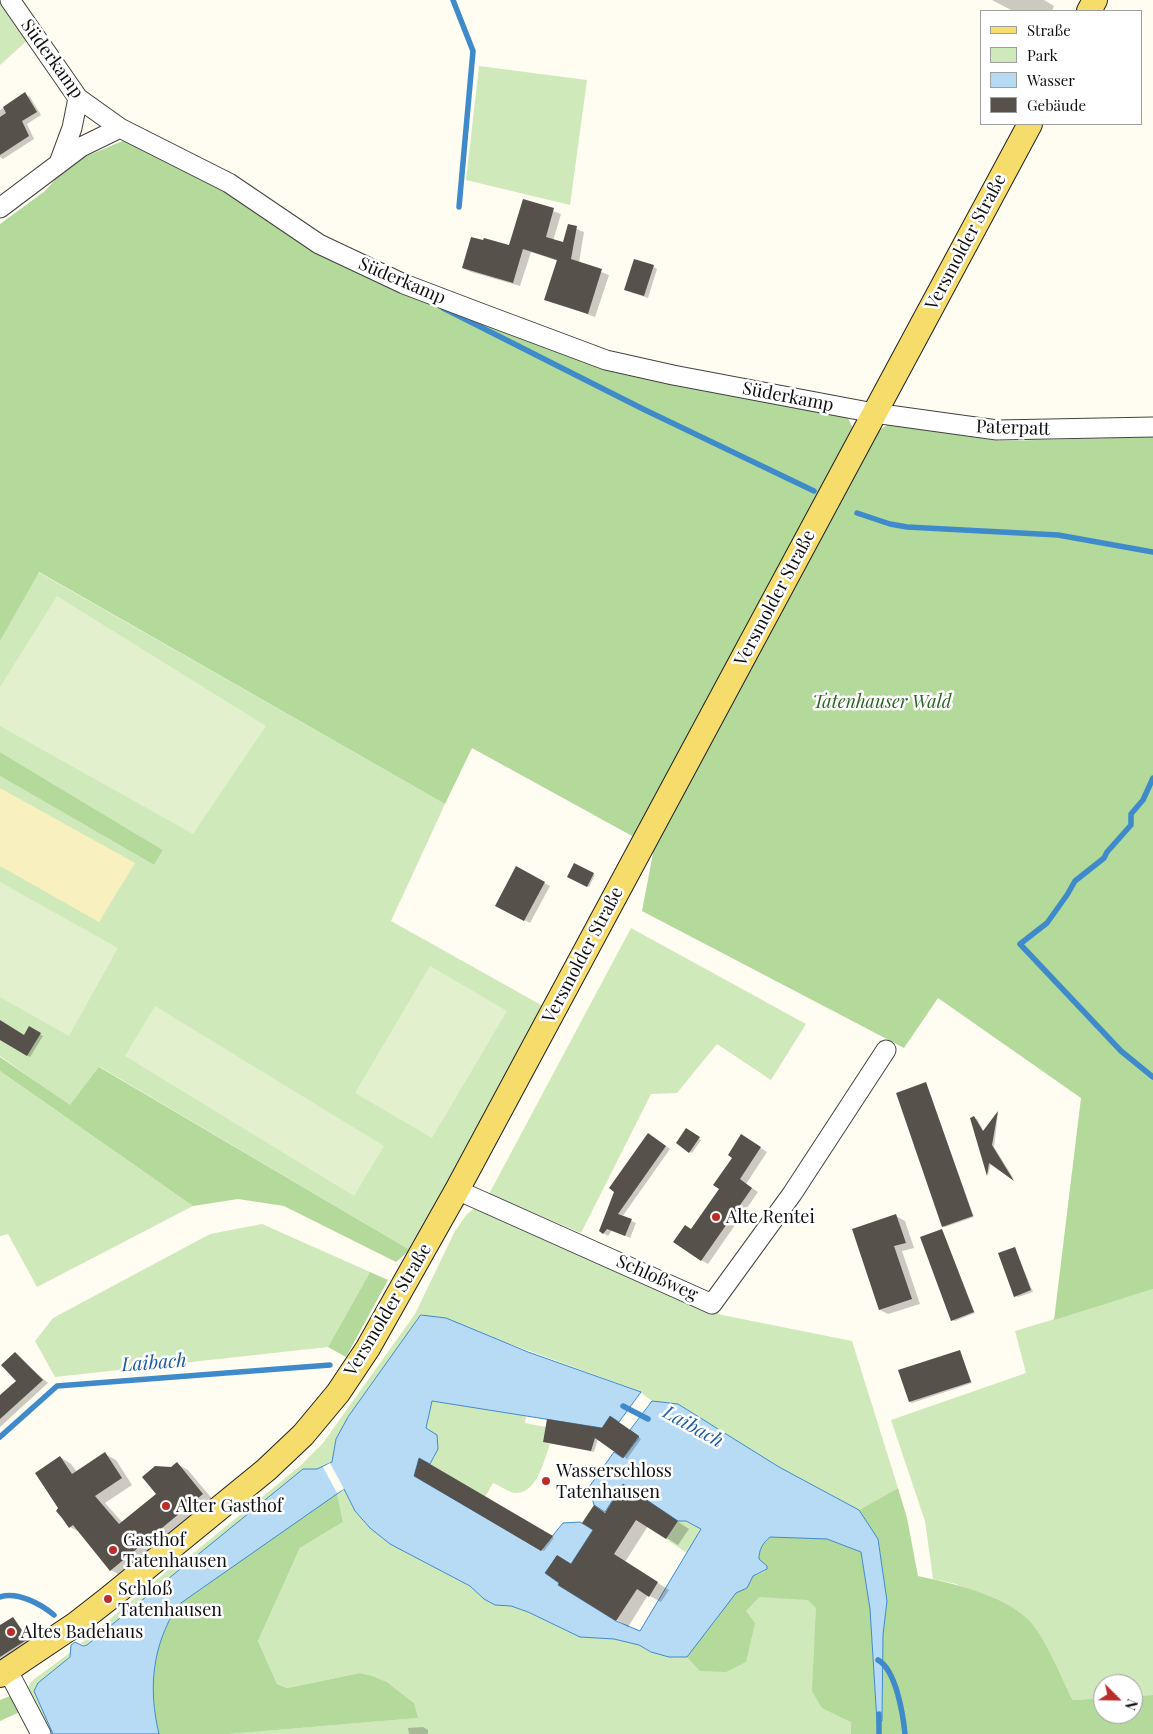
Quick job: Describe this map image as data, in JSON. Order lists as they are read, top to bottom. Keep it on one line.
{"streets":{"main road":["Versmolder Straße"],"street":["Süderkamp","Paterpatt","Schloßweg"]},"crossings":[["Süderkamp","Versmolder Straße"],["Süderkamp","Paterpatt"],["Versmolder Straße","Paterpatt"],["Versmolder Straße","Schloßweg"]],"water":["Laibach"],"parks":["Tatenhauser Wald"],"places":["Alte Rentei","Wasserschloss Tatenhausen","Alter Gasthof","Gasthof Tatenhausen","Schloß Tatenhausen","Altes Badehaus"],"legend":["Straße","Park","Wasser","Gebäude"],"north":"bottom right"}
